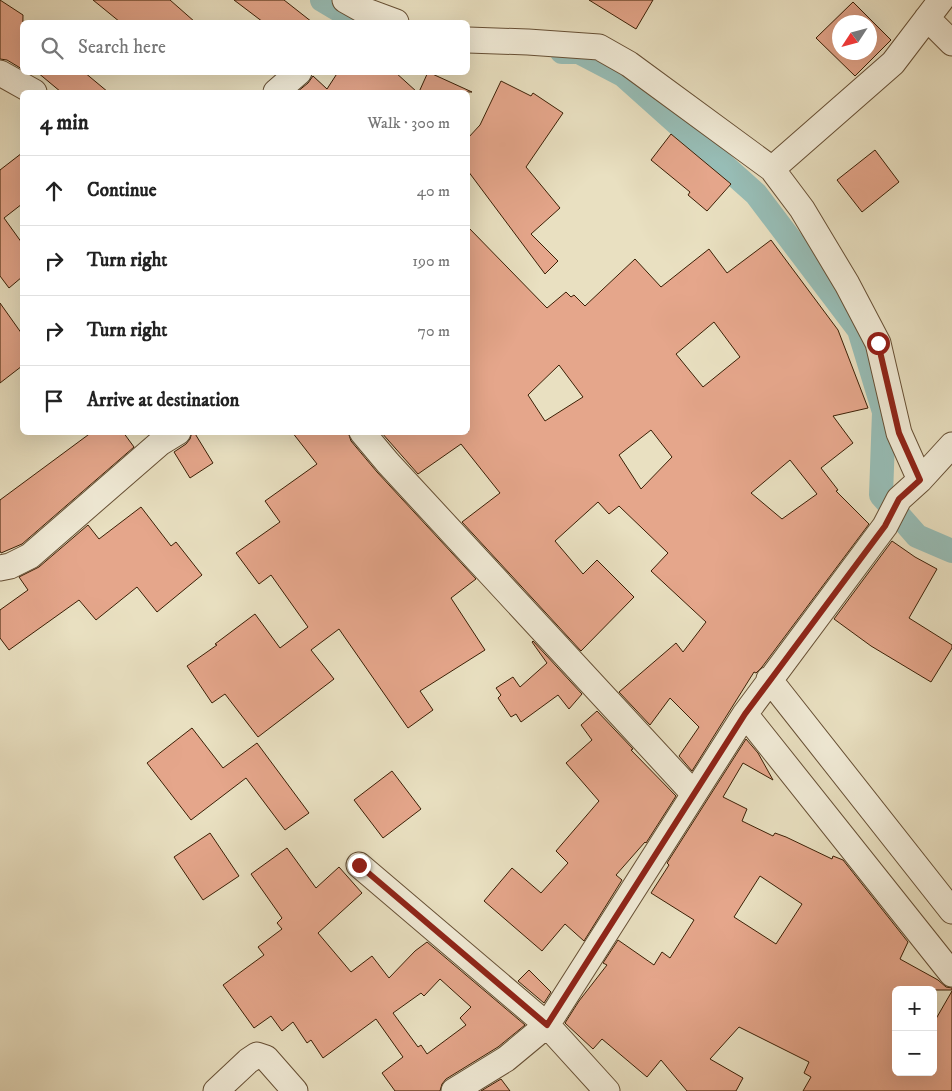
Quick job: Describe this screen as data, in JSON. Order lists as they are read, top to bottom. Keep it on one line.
{"north":"bottom left","page":{"search":"Search here","heading":["4 min","Walk · 300 m"],"list":[["Continue","40 m"],["Turn right","190 m"],["Turn right","70 m"],"Arrive at destination"],"map_buttons":["+","−"]}}
